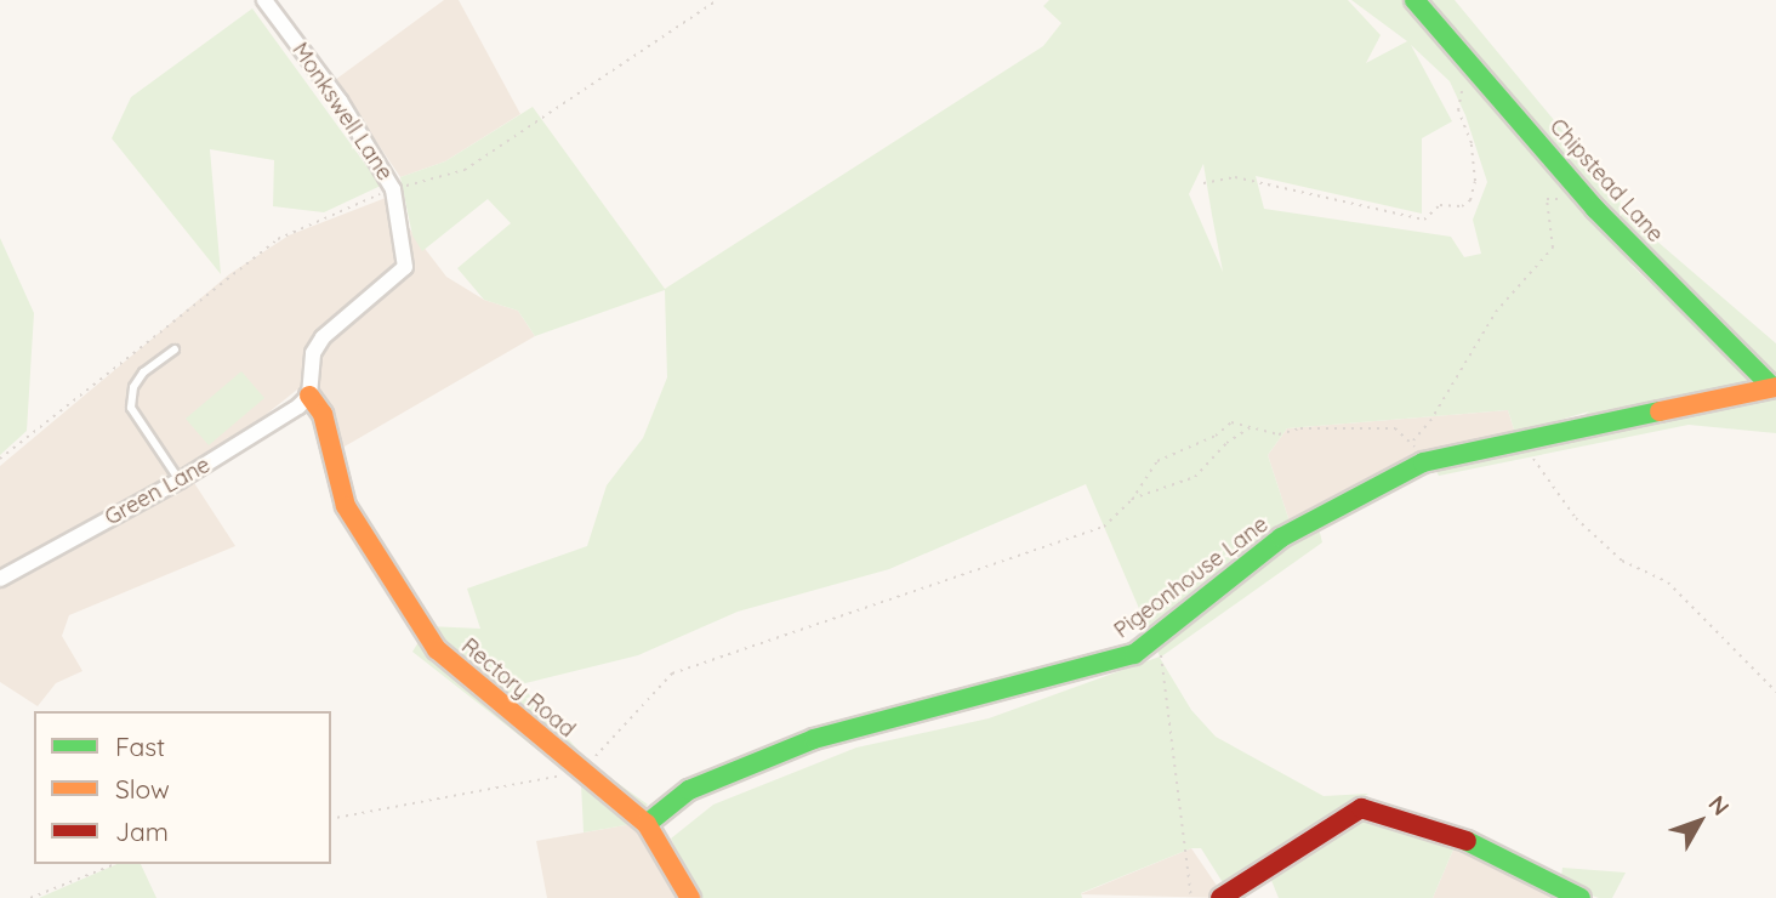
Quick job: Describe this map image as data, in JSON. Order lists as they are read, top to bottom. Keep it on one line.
{"streets":{"street":["Monkswell Lane","Chipstead Lane","Green Lane","Pigeonhouse Lane","Rectory Road"]},"crossings":[["Monkswell Lane","Green Lane"],["Monkswell Lane","Rectory Road"],["Chipstead Lane","Pigeonhouse Lane"],["Green Lane","Rectory Road"],["Pigeonhouse Lane","Rectory Road"]],"legend":["Fast","Slow","Jam"],"north":"top right"}
